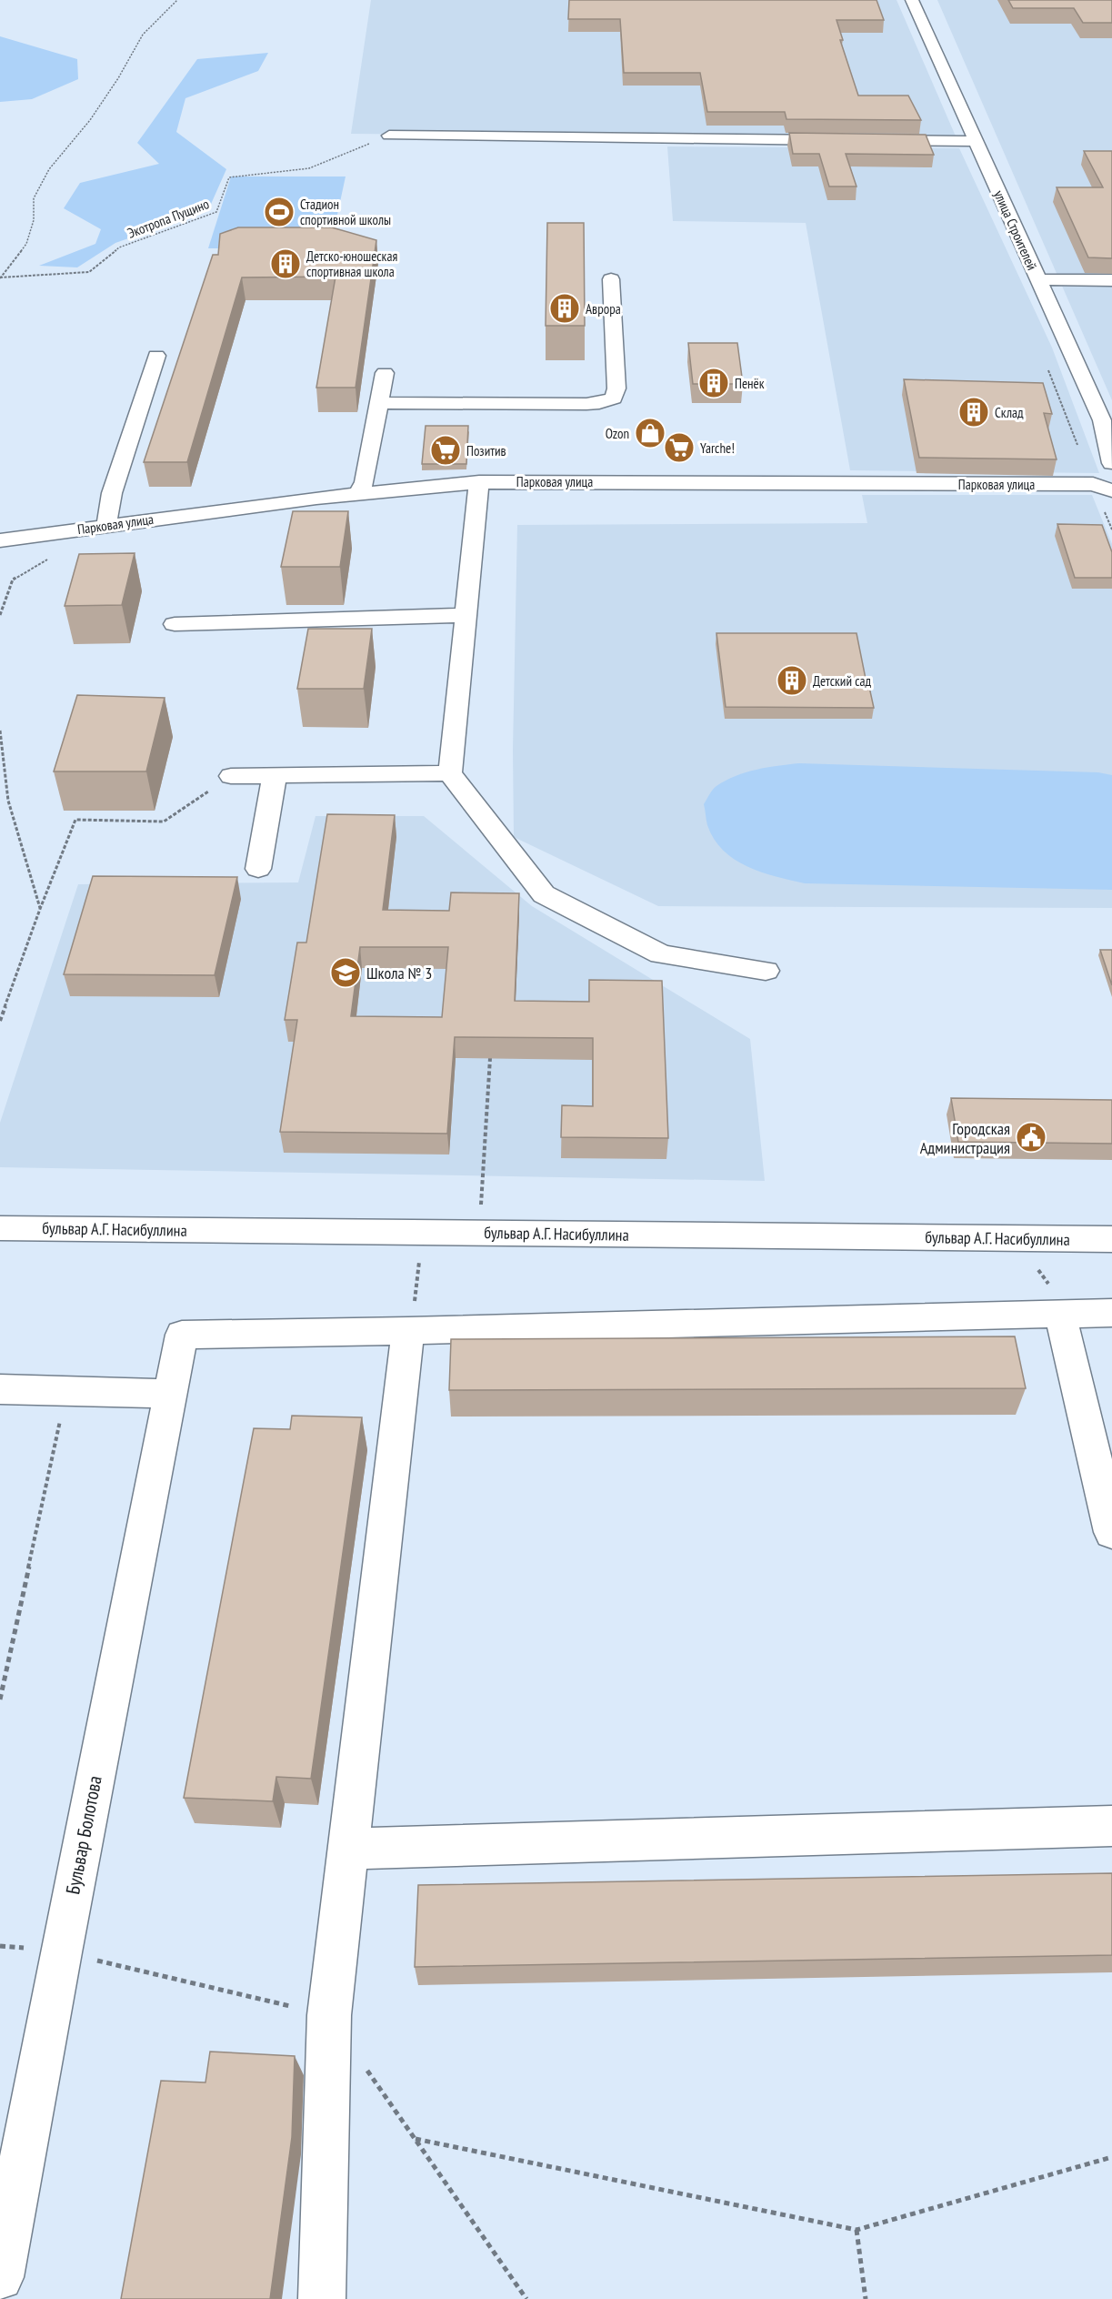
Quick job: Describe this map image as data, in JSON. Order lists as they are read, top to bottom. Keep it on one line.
{"streets":{"street":["улица Строителей","Парковая улица","бульвар А.Г. Насибуллина","Бульвар Болотова"],"path":["Экотропа Пущино"]},"places":{"sports":["Стадион спортивной школы"],"building":["Детско-юношеская спортивная школа","Аврора","Пенёк","Склад","Детский сад"],"shop":["Ozon"],"supermarket":["Yarche!","Позитив"],"school or university":["Школа № 3"],"public building":["Городская Администрация"]}}
